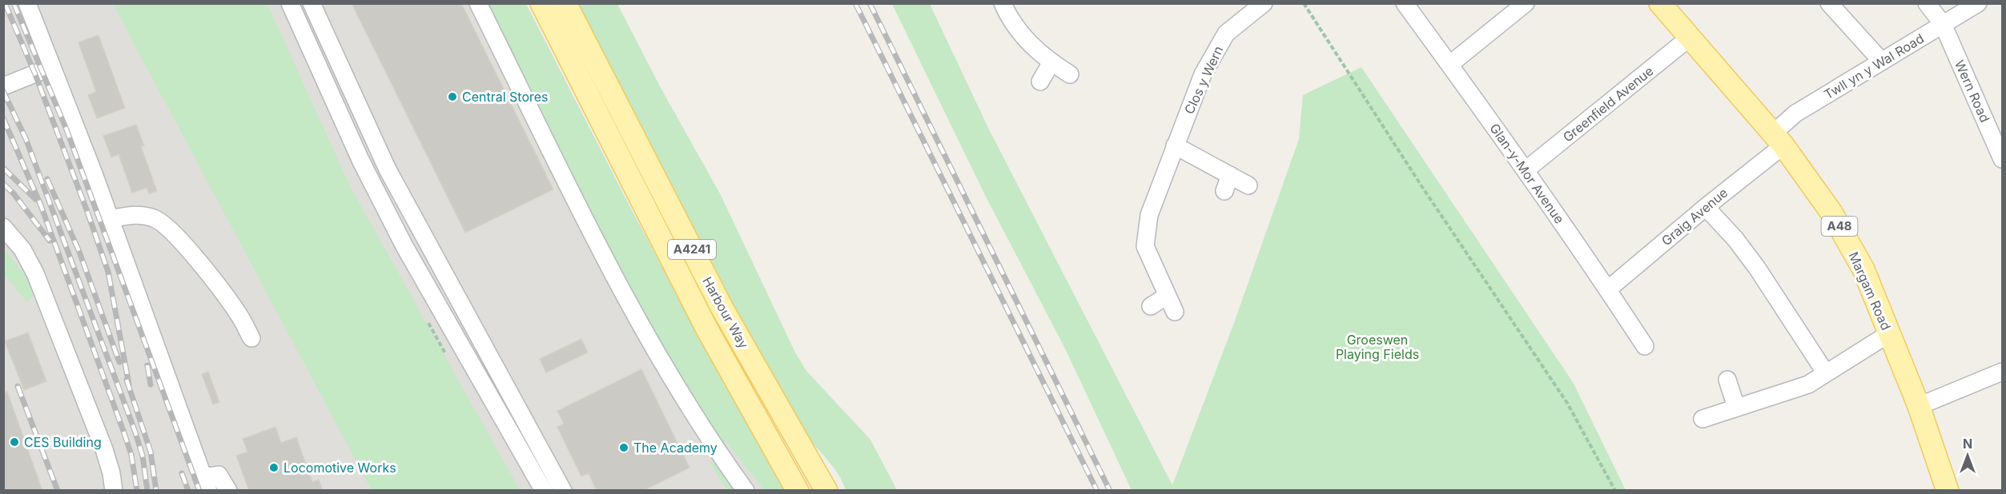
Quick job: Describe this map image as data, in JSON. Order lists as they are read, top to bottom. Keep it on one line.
{"streets":{"main road":["A48","A4241","Margam Road","Harbour Way"],"street":["Twll yn y Wal Road","Clos y Wern","Wern Road","Greenfield Avenue","Glan-y-Mor Avenue","Graig Avenue"]},"crossings":[["Twll yn y Wal Road","Wern Road"],["Twll yn y Wal Road","Graig Avenue"],["Twll yn y Wal Road","Margam Road"],["Greenfield Avenue","Glan-y-Mor Avenue"],["Greenfield Avenue","Margam Road"],["Glan-y-Mor Avenue","Graig Avenue"],["Graig Avenue","Margam Road"]],"parks":["Groeswen Playing Fields"],"places":["Central Stores","CES Building","The Academy","Locomotive Works"],"north":"top"}
